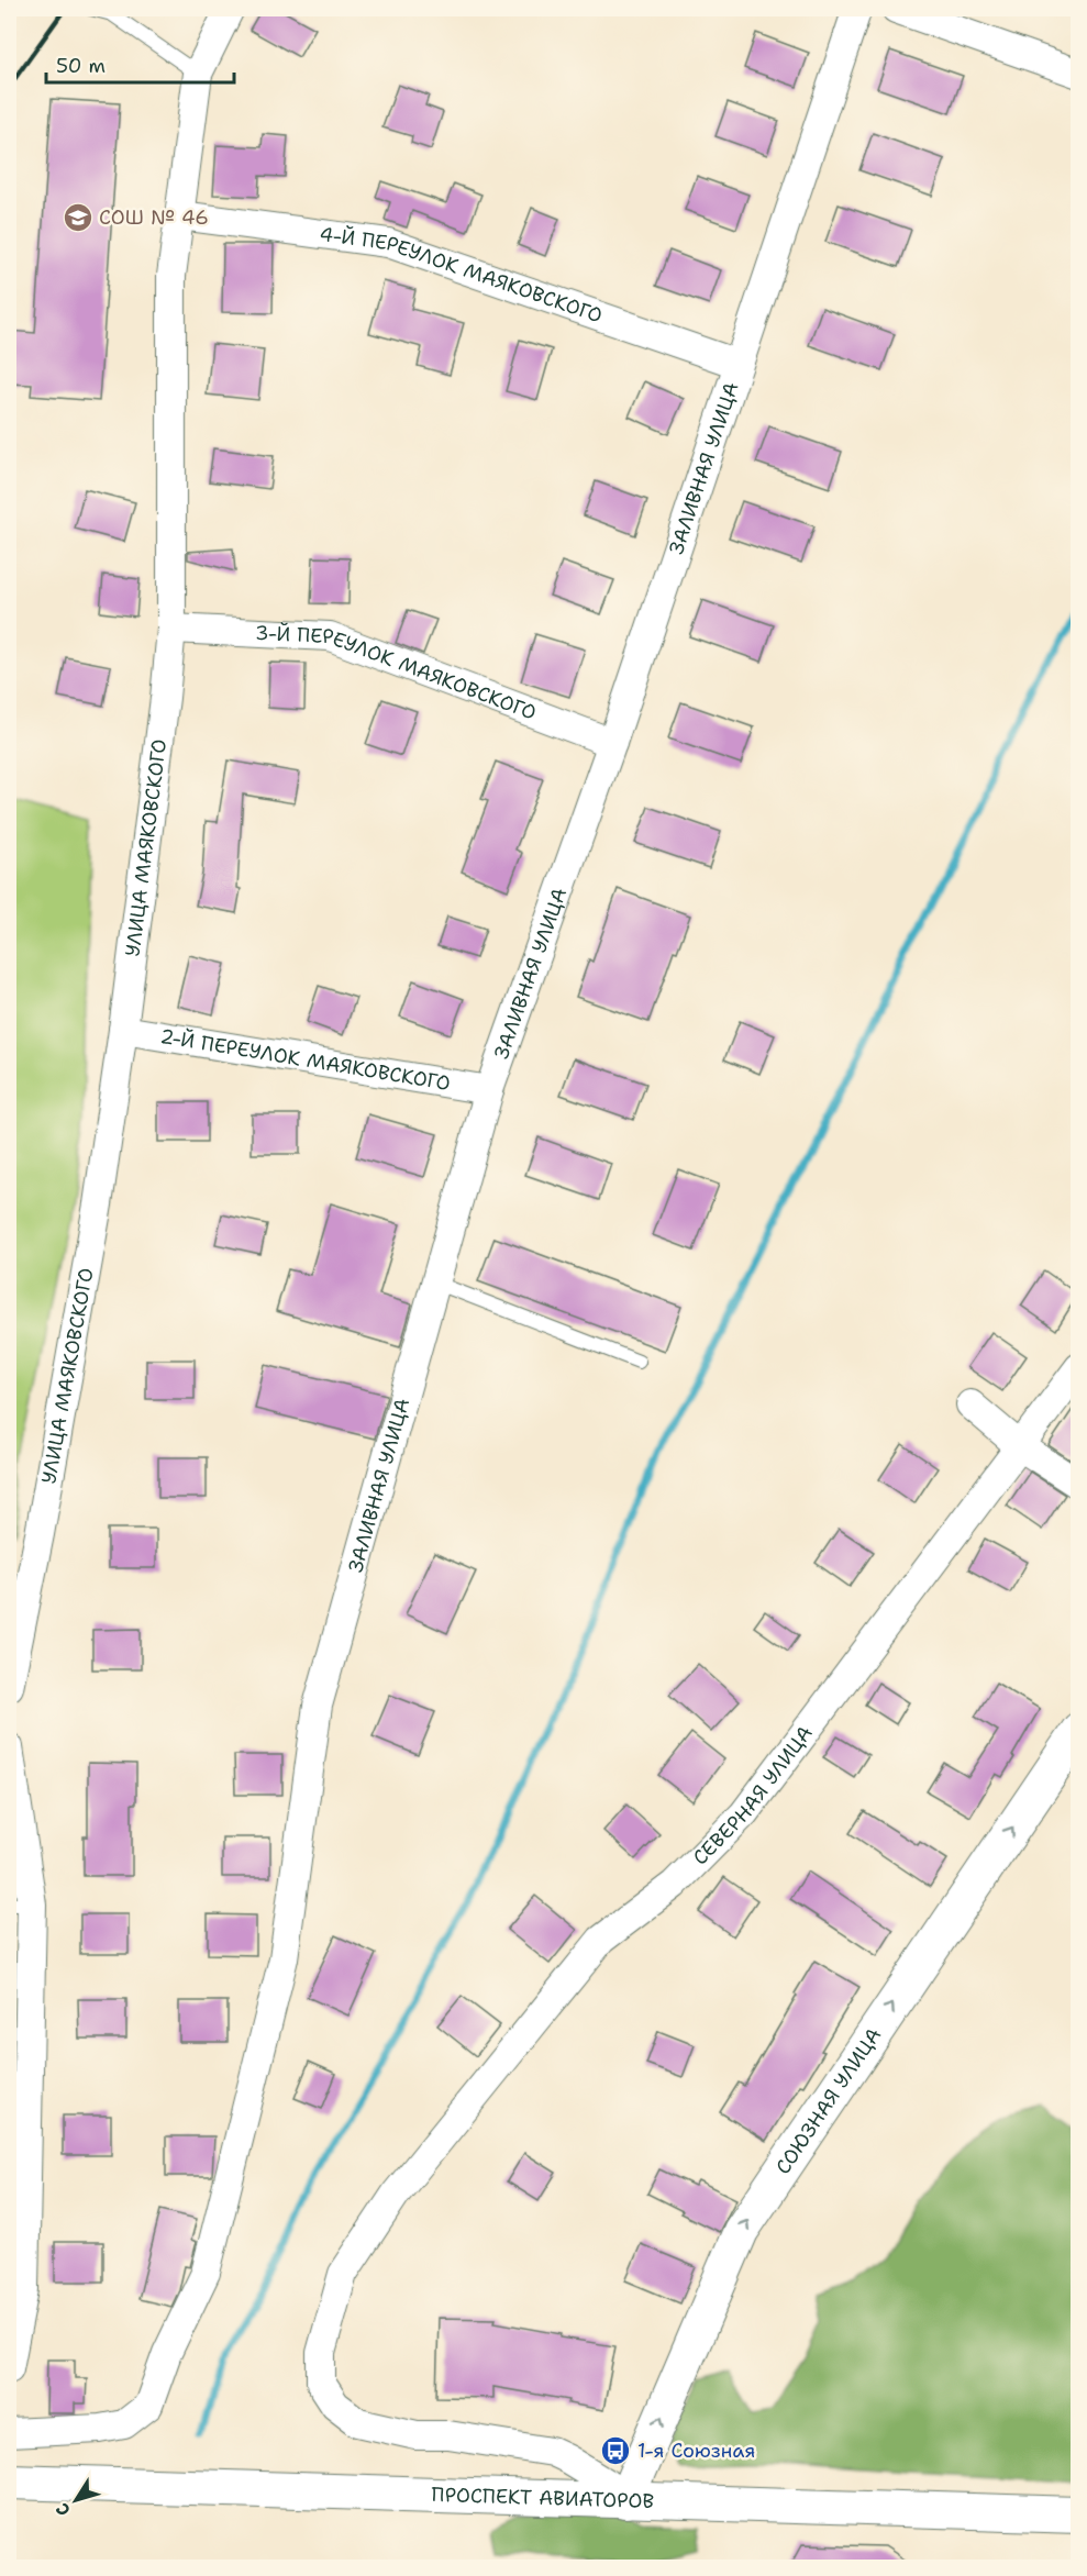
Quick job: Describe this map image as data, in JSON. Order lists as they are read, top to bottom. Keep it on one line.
{"streets":{"street":["4-Й ПЕРЕУЛОК МАЯКОВСКОГО","ЗАЛИВНАЯ УЛИЦА","3-Й ПЕРЕУЛОК МАЯКОВСКОГО","УЛИЦА МАЯКОВСКОГО","2-Й ПЕРЕУЛОК МАЯКОВСКОГО","СЕВЕРНАЯ УЛИЦА","СОЮЗНАЯ УЛИЦА","ПРОСПЕКТ АВИАТОРОВ"]},"crossings":[["4-Й ПЕРЕУЛОК МАЯКОВСКОГО","ЗАЛИВНАЯ УЛИЦА"],["4-Й ПЕРЕУЛОК МАЯКОВСКОГО","УЛИЦА МАЯКОВСКОГО"],["ЗАЛИВНАЯ УЛИЦА","3-Й ПЕРЕУЛОК МАЯКОВСКОГО"],["ЗАЛИВНАЯ УЛИЦА","2-Й ПЕРЕУЛОК МАЯКОВСКОГО"],["3-Й ПЕРЕУЛОК МАЯКОВСКОГО","УЛИЦА МАЯКОВСКОГО"],["УЛИЦА МАЯКОВСКОГО","2-Й ПЕРЕУЛОК МАЯКОВСКОГО"],["СЕВЕРНАЯ УЛИЦА","СОЮЗНАЯ УЛИЦА"],["СЕВЕРНАЯ УЛИЦА","ПРОСПЕКТ АВИАТОРОВ"],["СОЮЗНАЯ УЛИЦА","ПРОСПЕКТ АВИАТОРОВ"]],"one_way":["СОЮЗНАЯ УЛИЦА"],"places":{"school or university":["СОШ № 46"],"bus stop":["1-я Союзная"]},"scale_bar":"50 m","north":"bottom left"}
